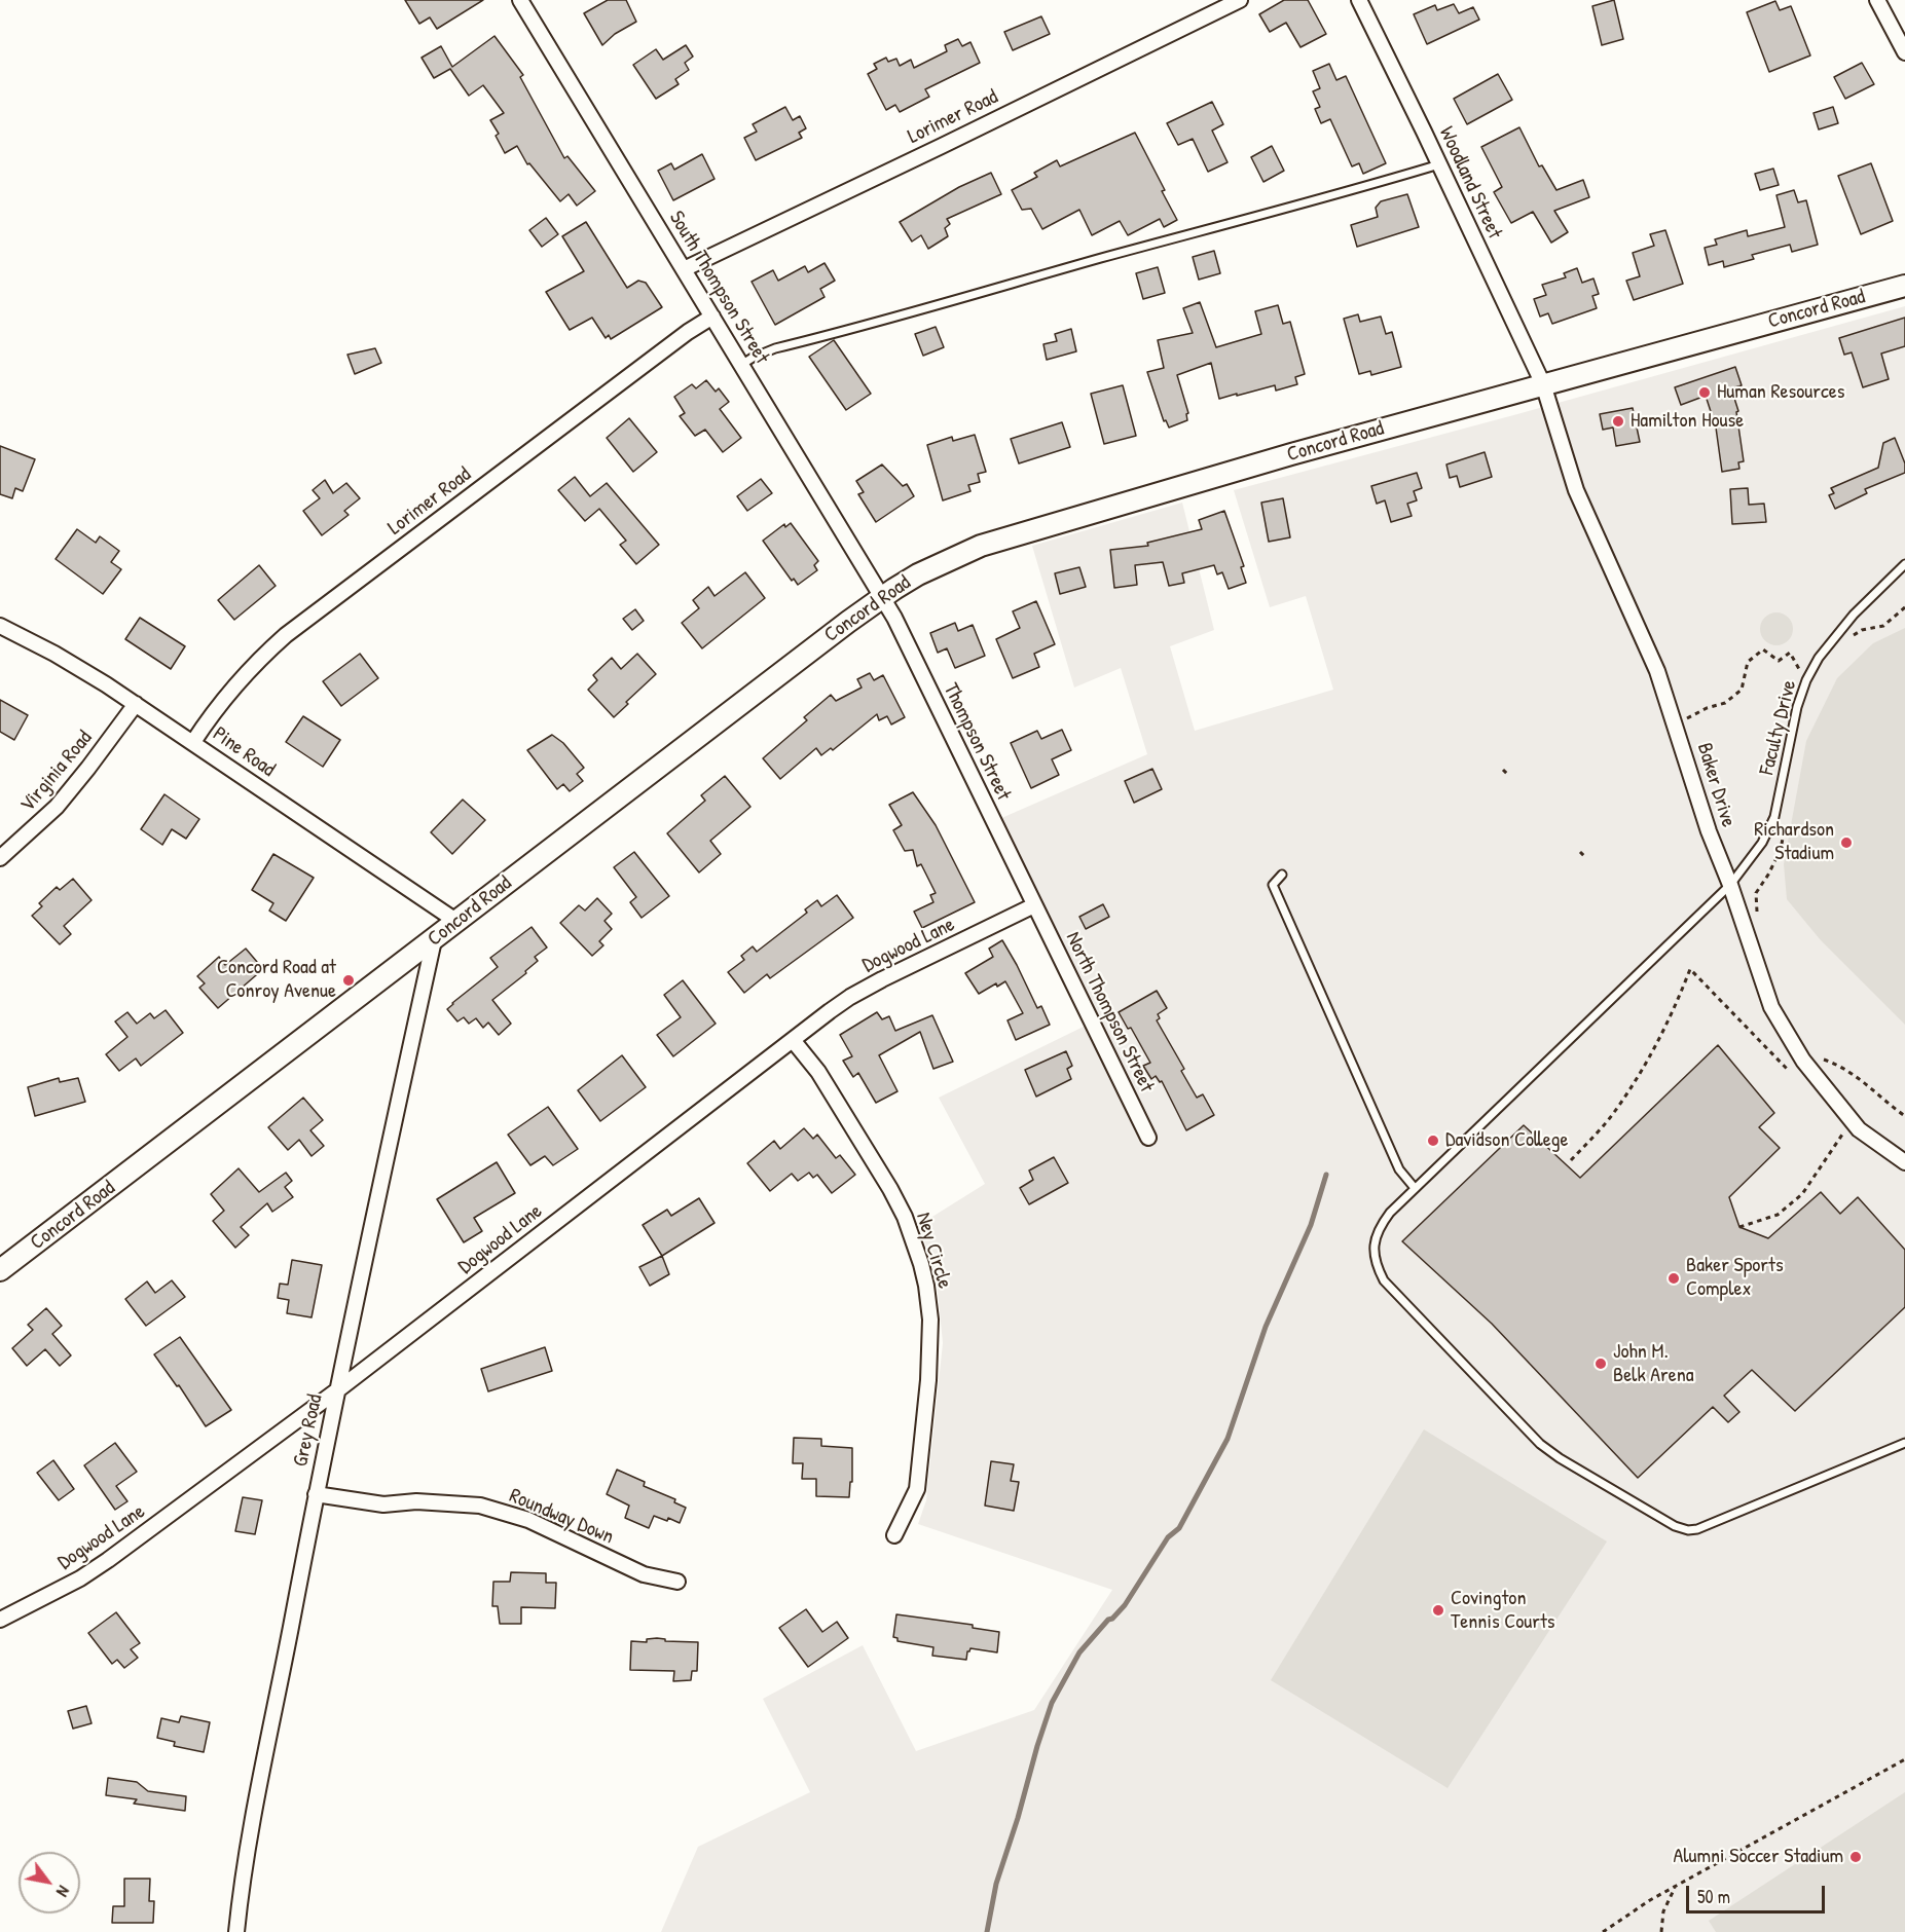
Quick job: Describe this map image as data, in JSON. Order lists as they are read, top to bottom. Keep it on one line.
{"streets":{"main road":["Concord Road"],"street":["Lorimer Road","Woodland Street","South Thompson Street","Thompson Street","Pine Road","Virginia Road","Baker Drive","Dogwood Lane","North Thompson Street","Ney Circle","Grey Road","Roundway Down"],"lane":["Faculty Drive"]},"crossings":[["Lorimer Road","South Thompson Street"],["Lorimer Road","Pine Road"],["Woodland Street","Concord Road"],["Woodland Street","Baker Drive"],["South Thompson Street","Concord Road"],["South Thompson Street","Thompson Street"],["Concord Road","Thompson Street"],["Concord Road","Pine Road"],["Concord Road","Baker Drive"],["Concord Road","Grey Road"],["Faculty Drive","Baker Drive"],["Thompson Street","Dogwood Lane"],["Thompson Street","North Thompson Street"],["Pine Road","Virginia Road"],["Dogwood Lane","North Thompson Street"],["Dogwood Lane","Ney Circle"],["Dogwood Lane","Grey Road"],["Grey Road","Roundway Down"]],"places":["Human Resources","Hamilton House","Richardson Stadium","Concord Road at Conroy Avenue","Davidson College","Baker Sports Complex","John M. Belk Arena","Covington Tennis Courts","Alumni Soccer Stadium"],"scale_bar":"50 m","north":"bottom right"}
